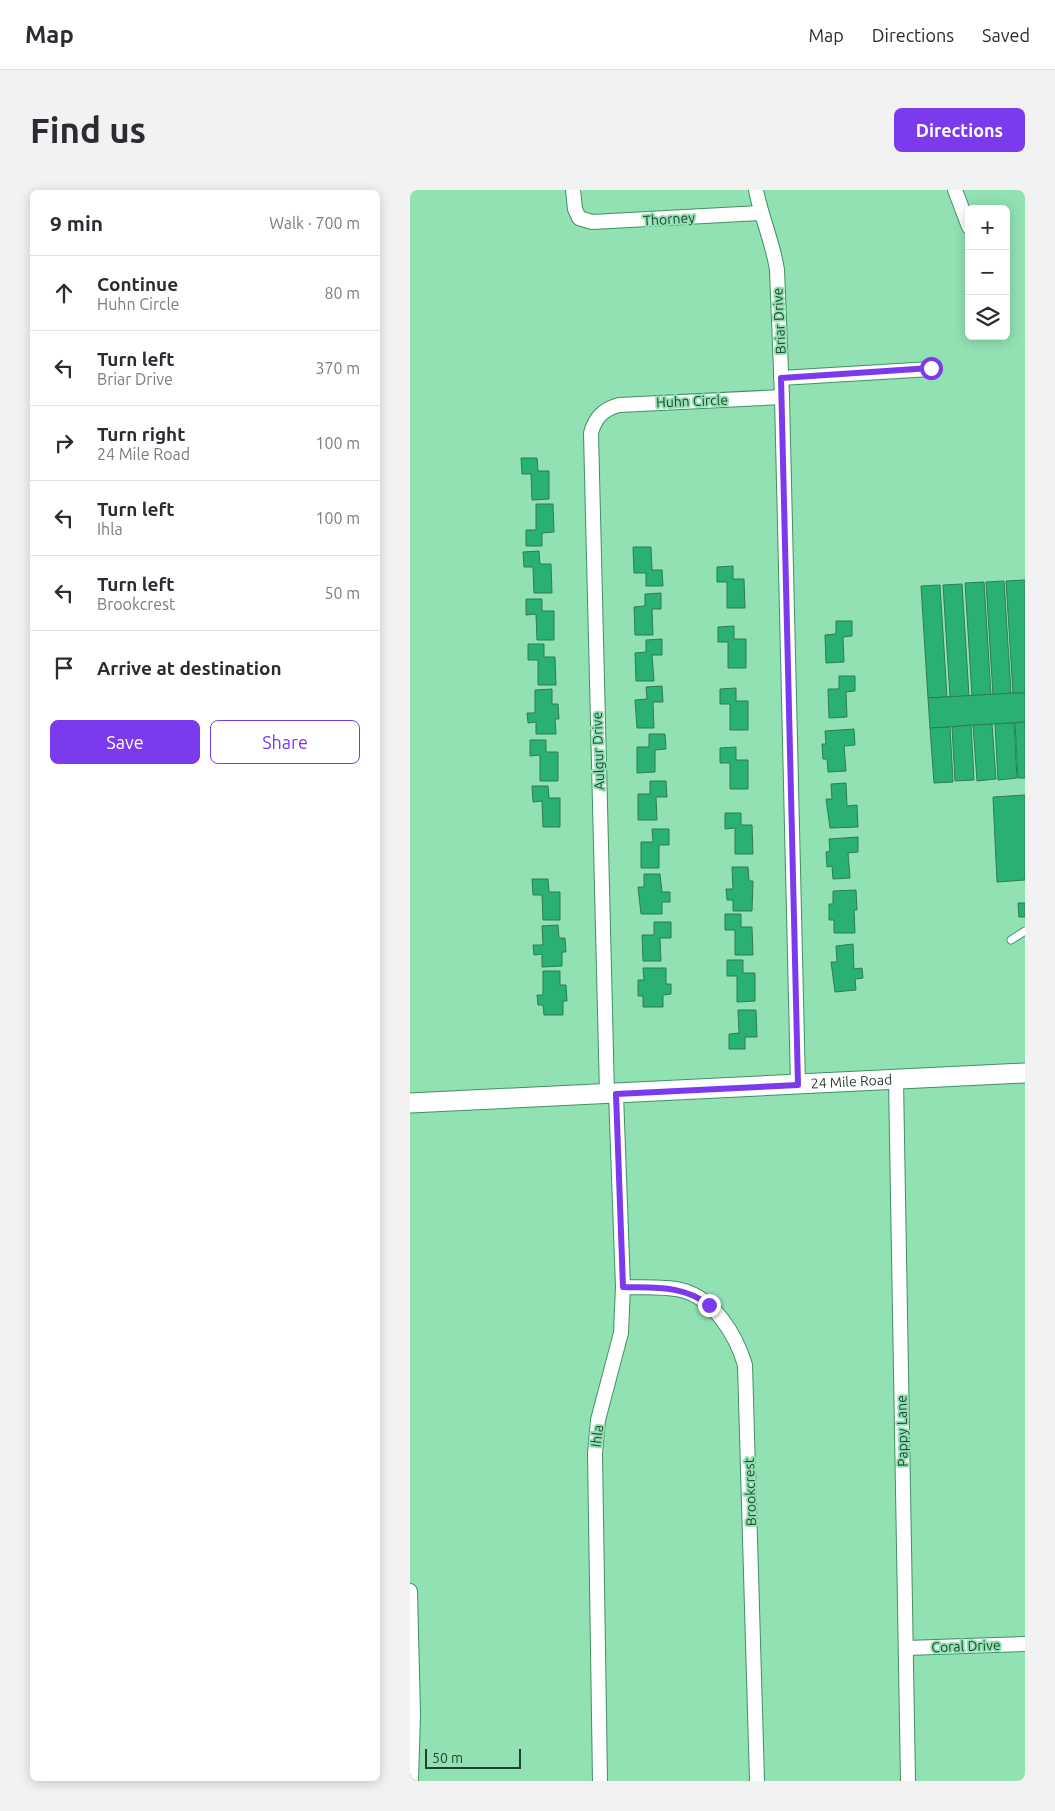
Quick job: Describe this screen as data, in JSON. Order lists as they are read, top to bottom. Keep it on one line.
{"streets":{"street":["Thorney","Briar Drive","Huhn Circle","Aulgur Drive","24 Mile Road","Pappy Lane","Ihla","Brookcrest","Coral Drive"]},"crossings":[["Thorney","Briar Drive"],["Briar Drive","Huhn Circle"],["Briar Drive","24 Mile Road"],["Huhn Circle","Aulgur Drive"],["Aulgur Drive","24 Mile Road"],["Aulgur Drive","Ihla"],["24 Mile Road","Pappy Lane"],["24 Mile Road","Ihla"],["Pappy Lane","Coral Drive"],["Ihla","Brookcrest"]],"scale_bar":"50 m","page":{"header":"Map","nav":["Map","Directions","Saved"],"buttons":["Directions",["Save","Share"]],"title":"Find us","heading":["9 min","Walk · 700 m"],"map_buttons":["+","−"],"list":[["Continue","Huhn Circle","80 m"],["Turn left","Briar Drive","370 m"],["Turn right","24 Mile Road","100 m"],["Turn left","Ihla","100 m"],["Turn left","Brookcrest","50 m"],"Arrive at destination"],"scale":"50 m"}}
